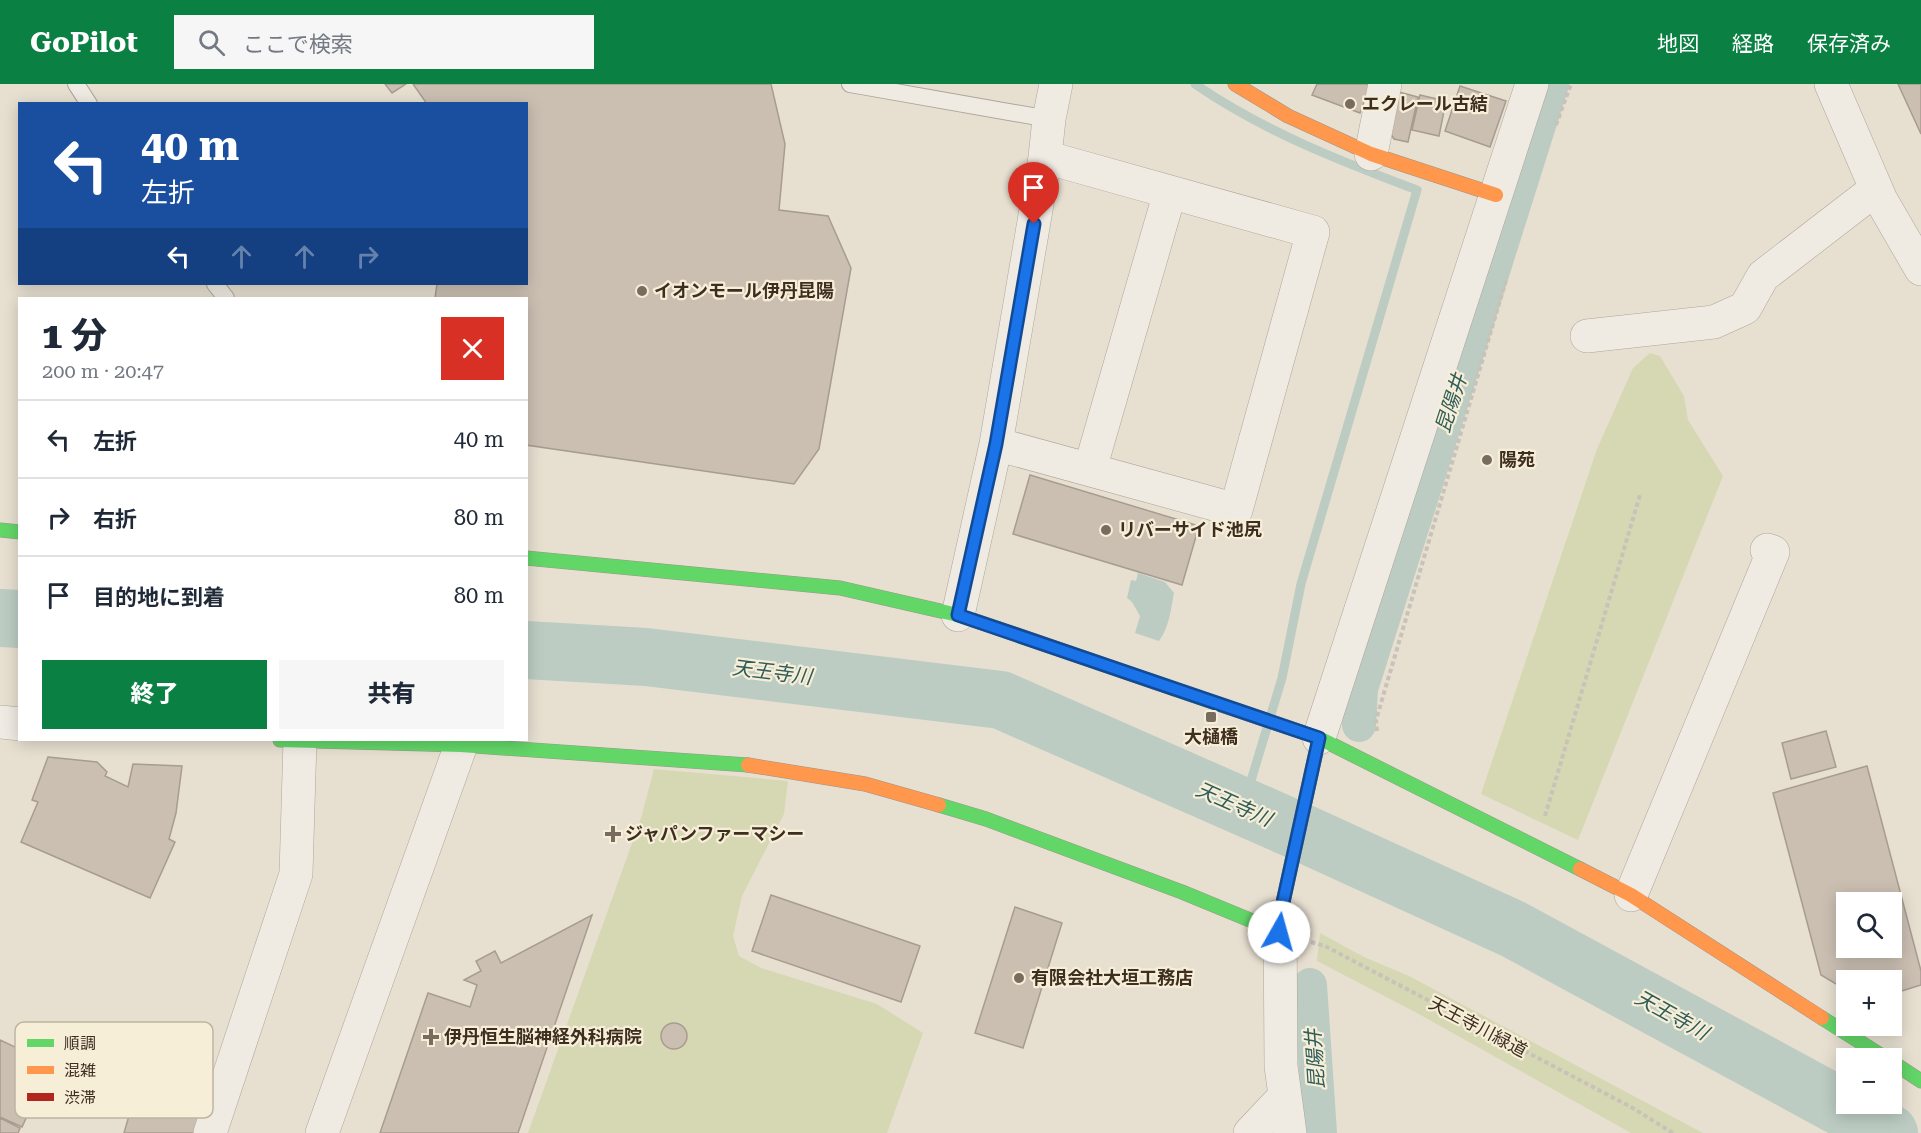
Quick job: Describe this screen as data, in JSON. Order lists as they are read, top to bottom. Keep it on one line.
{"streets":{"path":["天王寺川緑道"]},"water":["昆陽井","天王寺川"],"places":{"other":["エクレール古結","イオンモール伊丹昆陽","陽苑","リバーサイド池尻","有限会社大垣工務店"],"transit":["大樋橋"],"health":["ジャパンファーマシー","伊丹恒生脳神経外科病院"]},"legend":["順調","混雑","渋滞"],"page":{"header":"GoPilot","search":"ここで検索","nav":["地図","経路","保存済み"],"turn":["40 m","左折"],"heading":["1 分","200 m · 20:47"],"list":[{"name":"左折","value":"40 m"},{"name":"右折","value":"80 m"},{"name":"目的地に到着","value":"80 m"}],"buttons":["終了","共有"],"map_buttons":["+","−"]}}
